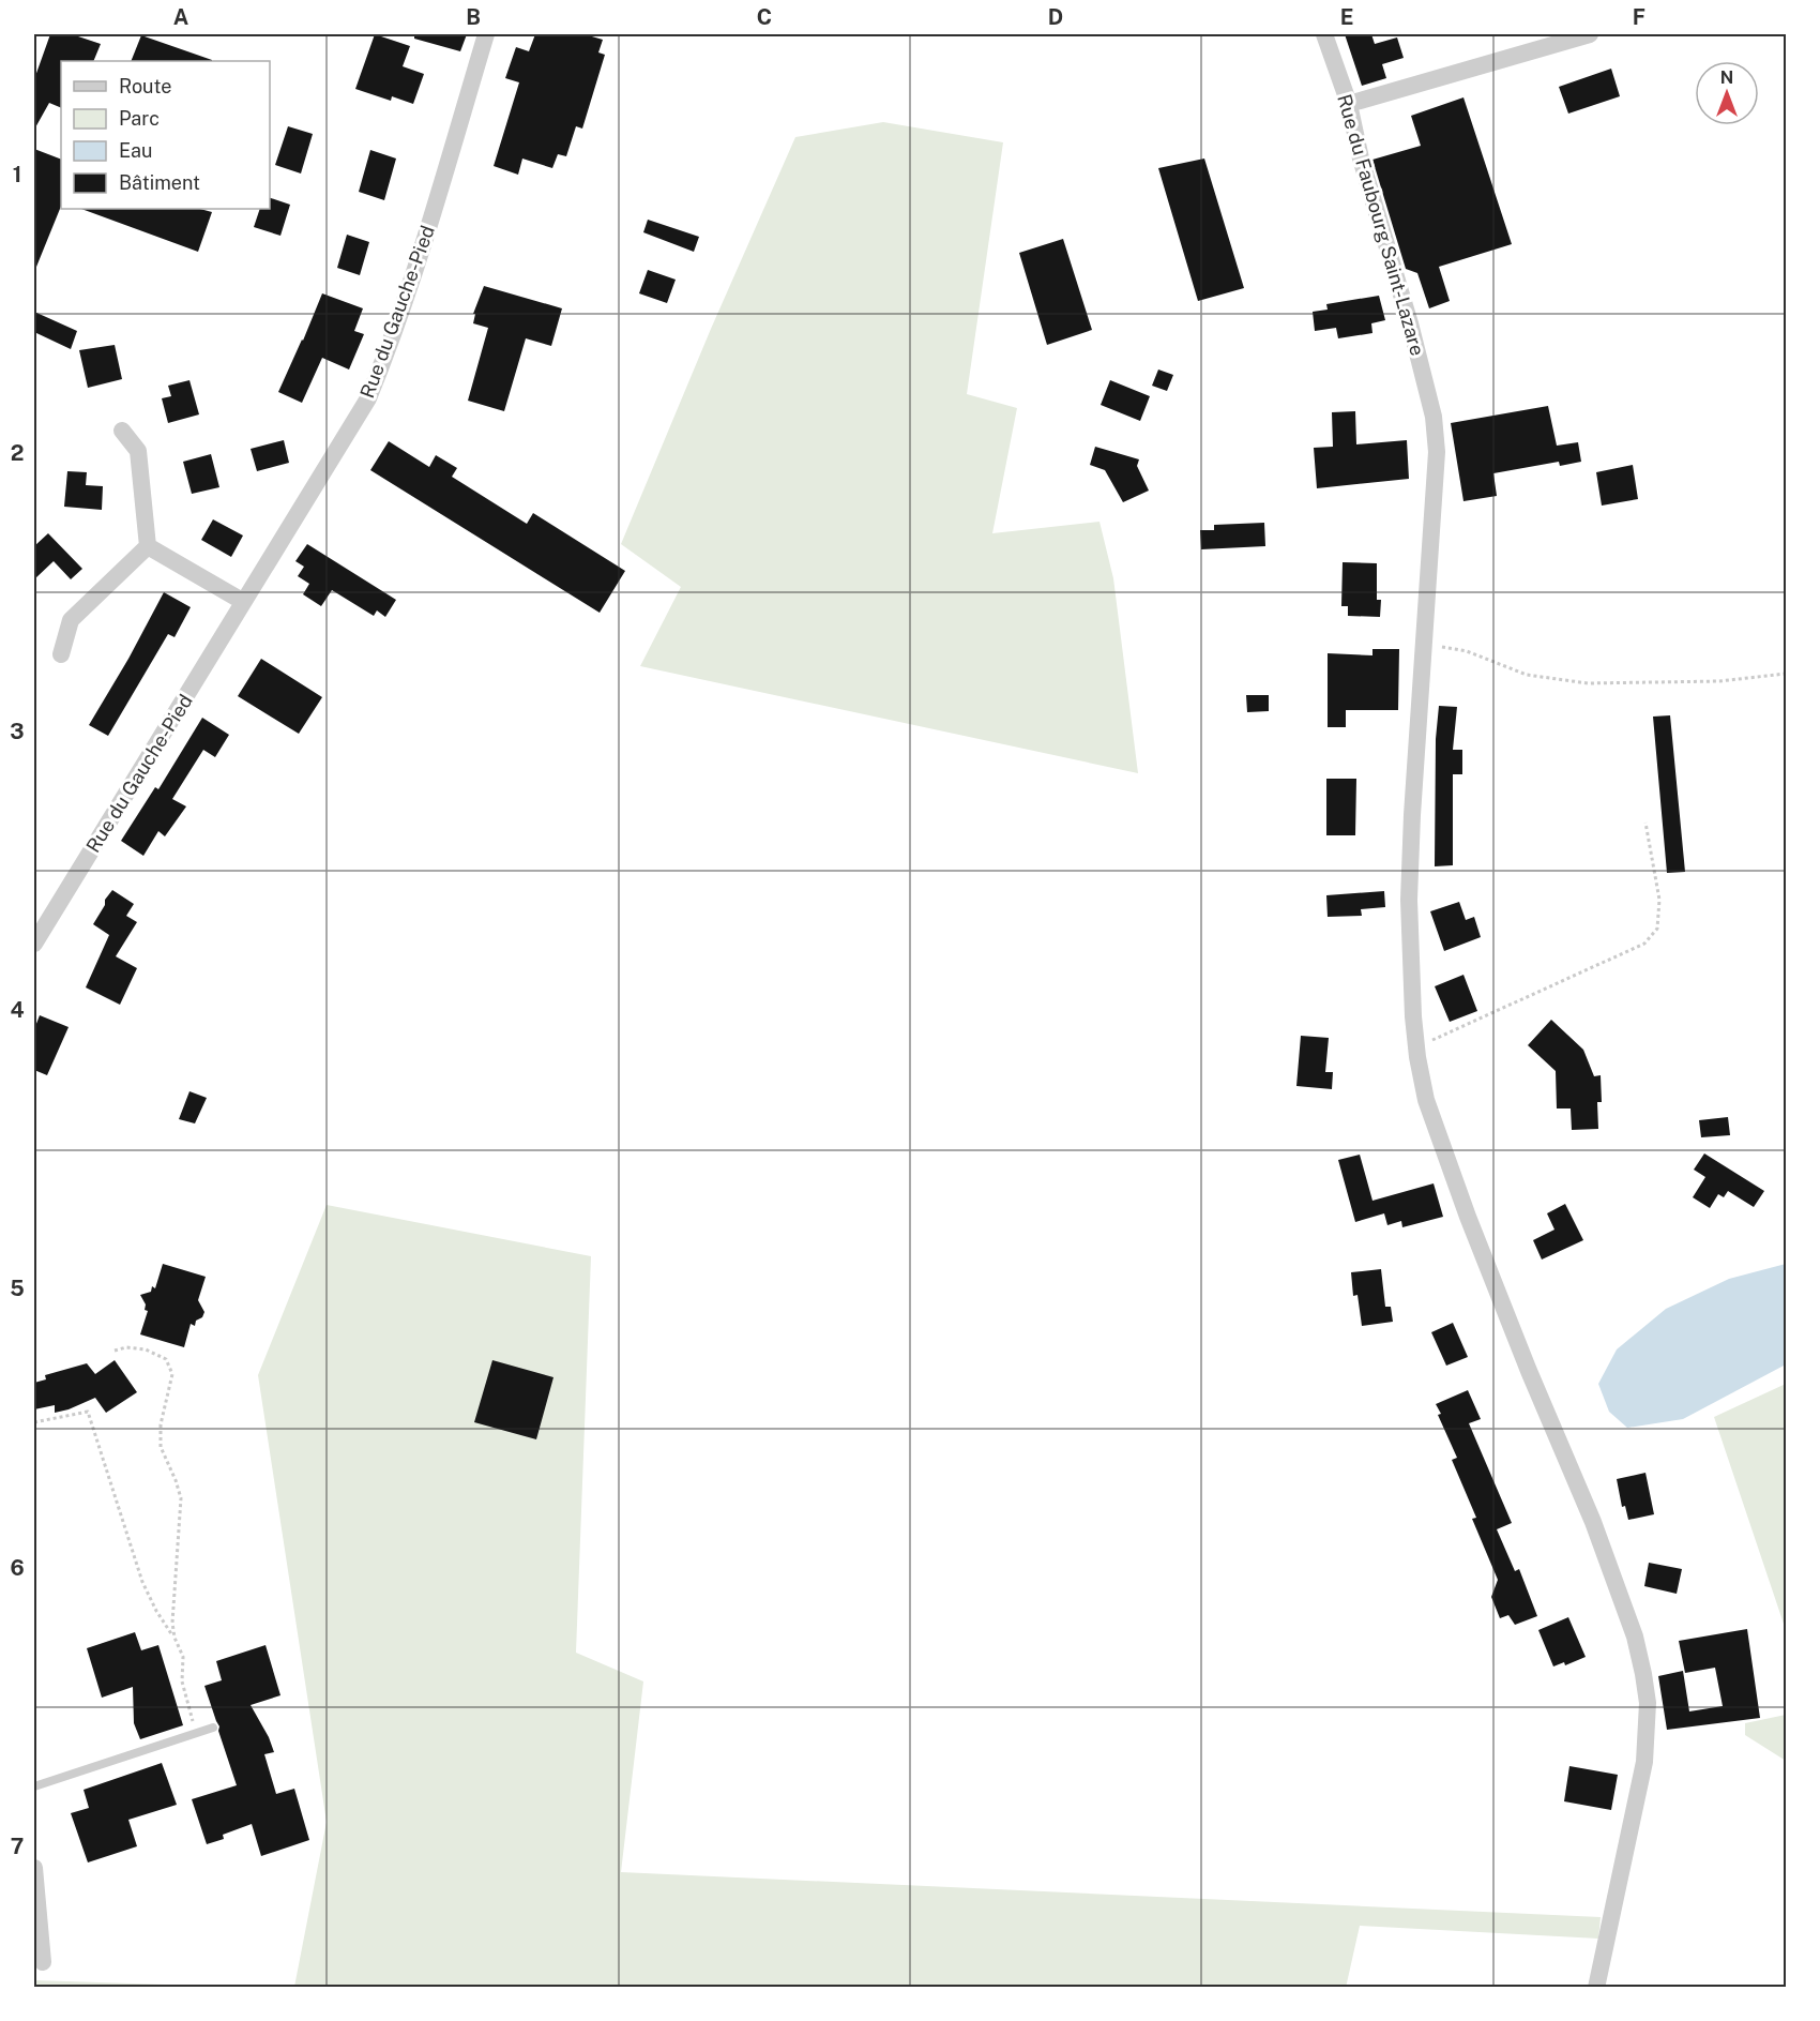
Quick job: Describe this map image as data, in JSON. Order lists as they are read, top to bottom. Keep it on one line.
{"streets":{"street":["Rue du Faubourg Saint-Lazare","Rue du Gauche-Pied"]},"legend":["Route","Parc","Eau","Bâtiment"],"north":"top","grid":{"columns":["A","B","C","D","E","F"],"rows":["1","2","3","4","5","6","7"]}}
